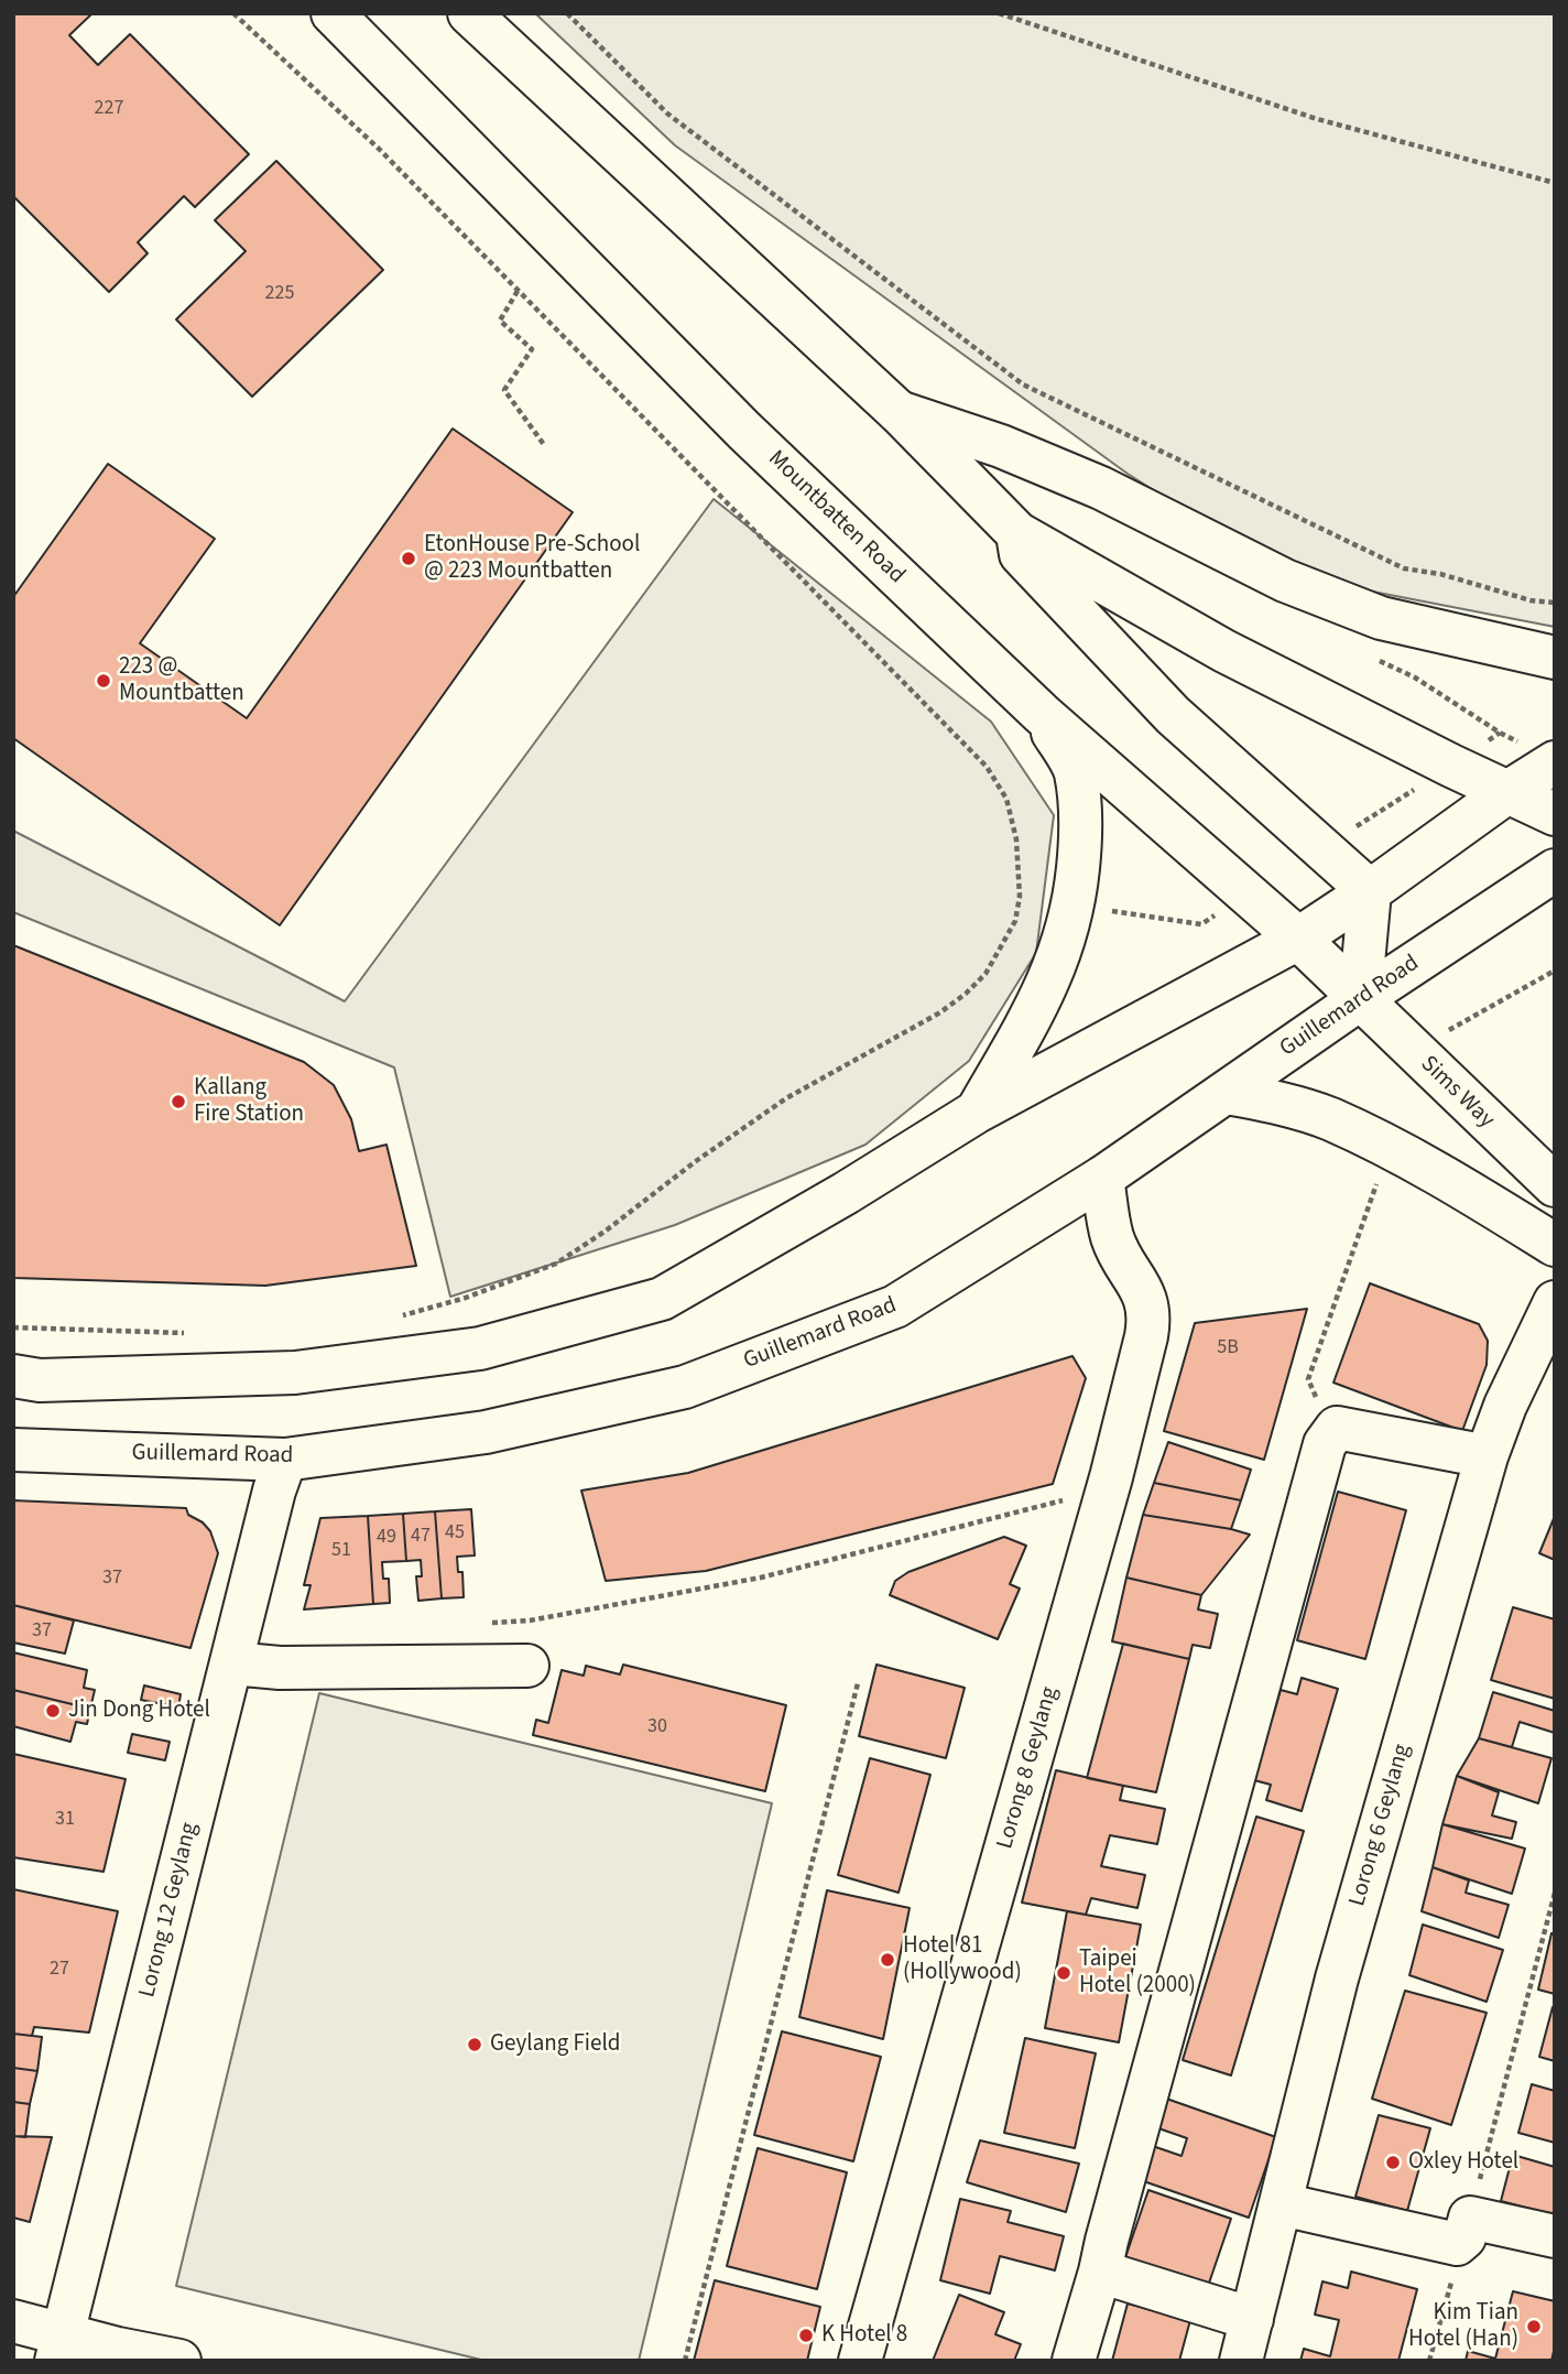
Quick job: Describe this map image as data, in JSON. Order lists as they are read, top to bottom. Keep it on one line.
{"streets":{"main road":["Mountbatten Road","Guillemard Road","Sims Way","Lorong 8 Geylang","Lorong 6 Geylang","Lorong 12 Geylang"]},"crossings":[["Mountbatten Road","Guillemard Road"],["Mountbatten Road","Sims Way"],["Guillemard Road","Sims Way"],["Guillemard Road","Lorong 8 Geylang"],["Guillemard Road","Lorong 12 Geylang"]],"places":["EtonHouse Pre-School @ 223 Mountbatten","223 @ Mountbatten","Kallang Fire Station","Jin Dong Hotel","Hotel 81 (Hollywood)","Taipei Hotel (2000)","Geylang Field","Oxley Hotel","Kim Tian Hotel (Han)","K Hotel 8"],"house_numbers":["227","225","5B","45","47","49","51","37","37","30","31","27"]}
